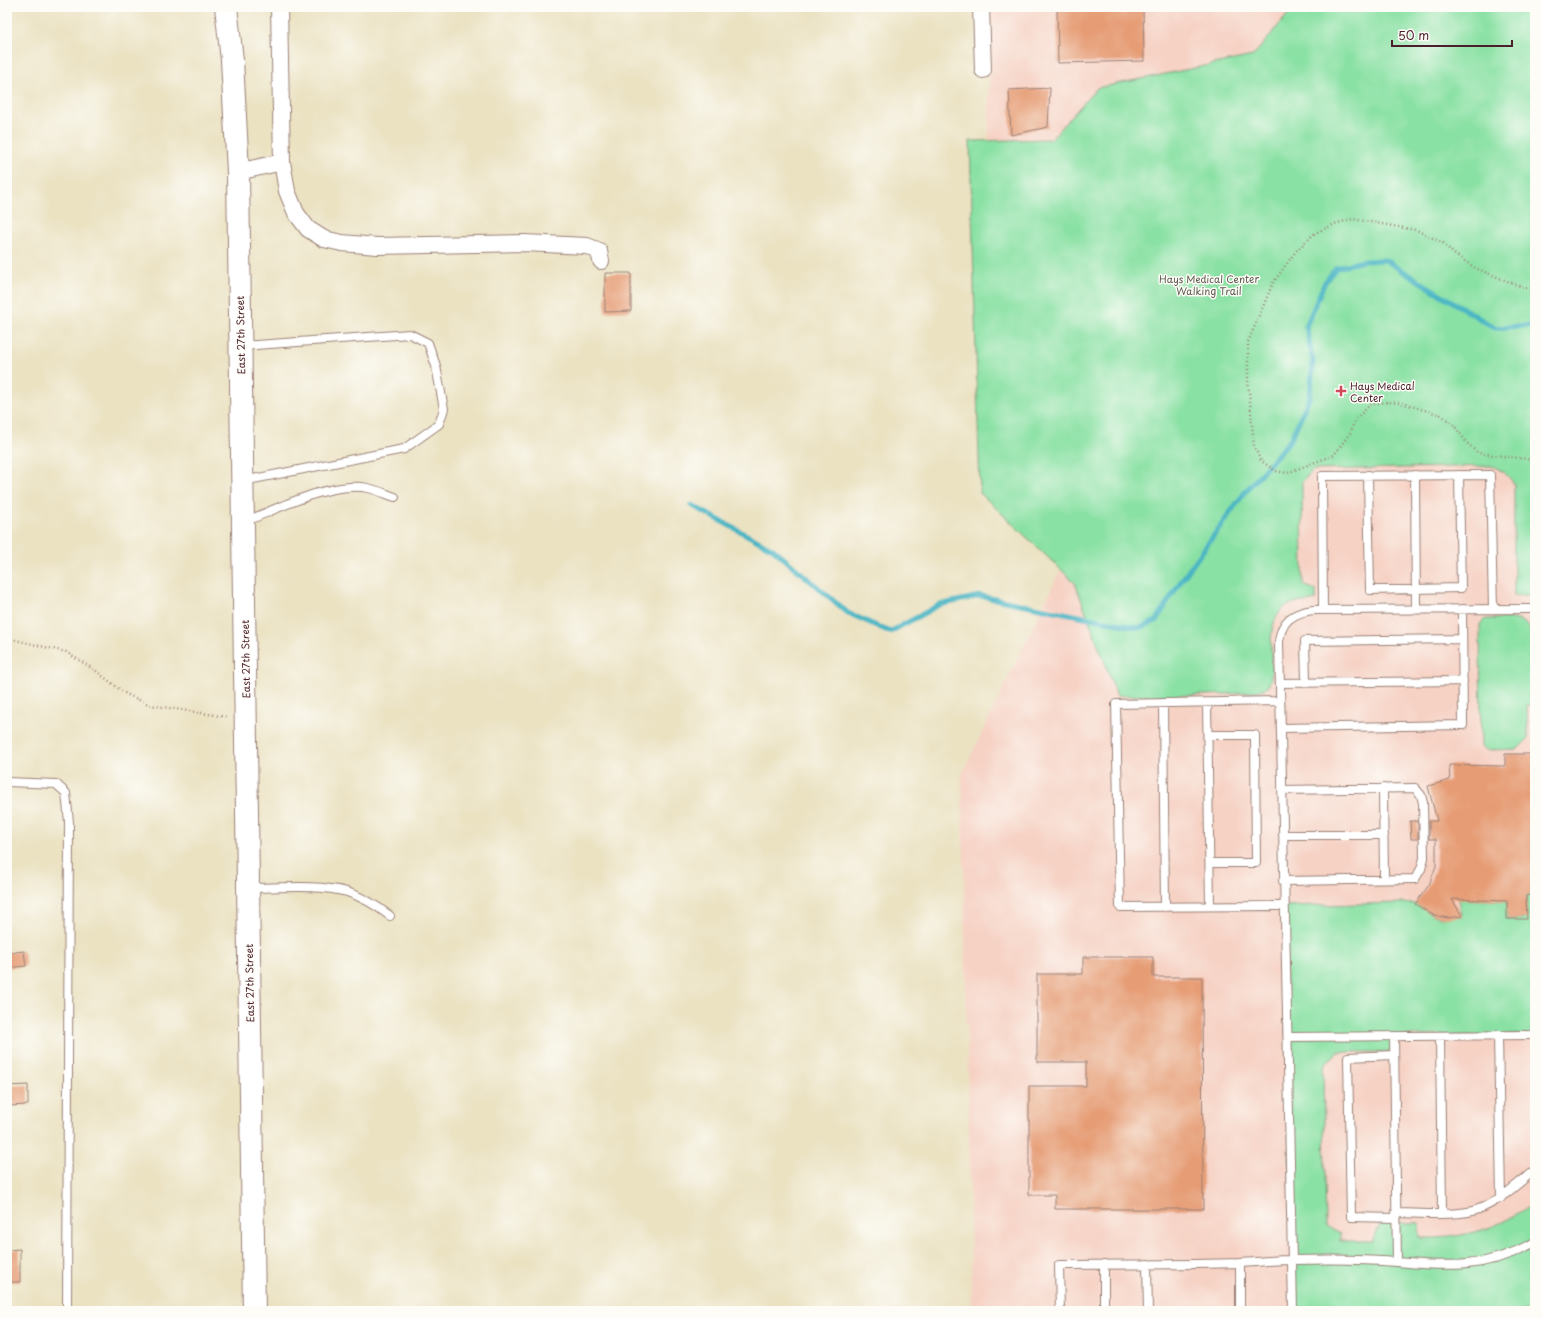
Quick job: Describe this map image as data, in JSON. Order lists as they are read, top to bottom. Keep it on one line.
{"streets":{"main road":["East 27th Street"]},"parks":["Hays Medical Center Walking Trail"],"places":{"health":["Hays Medical Center"]},"scale_bar":"50 m"}
